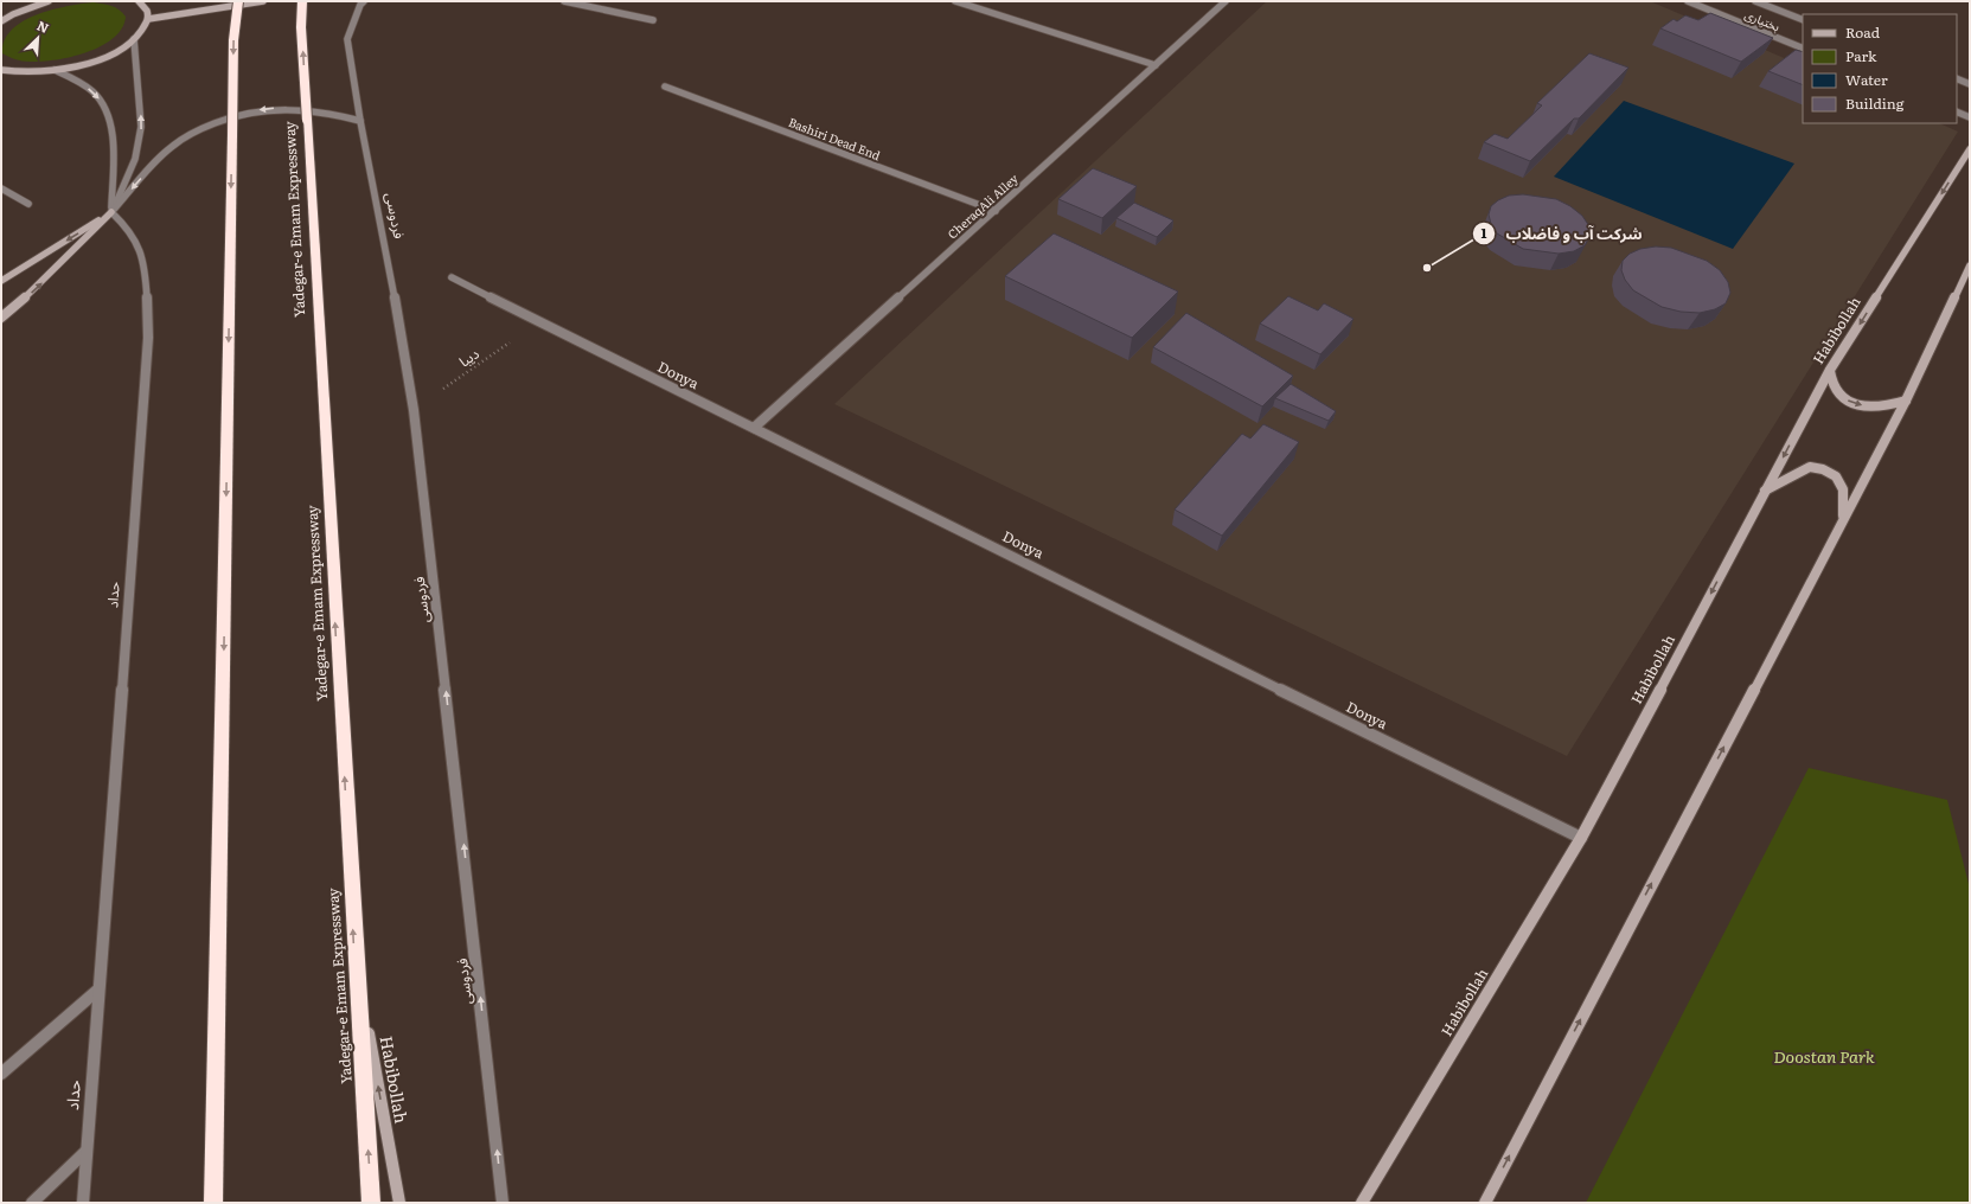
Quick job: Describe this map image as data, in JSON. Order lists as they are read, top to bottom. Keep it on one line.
{"streets":{"highway":["Yadegar-e Emam Expressway"],"main road":["Habibollah"],"street":["بختیاری","Bashiri Dead End","CheraqAli Alley","فردوسی","Donya","حداد"],"path":["دیبا"]},"crossings":[["Bashiri Dead End","CheraqAli Alley"],["CheraqAli Alley","Donya"],["فردوسی","دیبا"],["Yadegar-e Emam Expressway","Habibollah"],["Habibollah","Donya"],["دیبا","Donya"]],"one_way":["فردوسی"],"parks":["Doostan Park"],"places":["شرکت آب و فاضلاب"],"legend":["Road","Park","Water","Building"],"north":"top right"}
